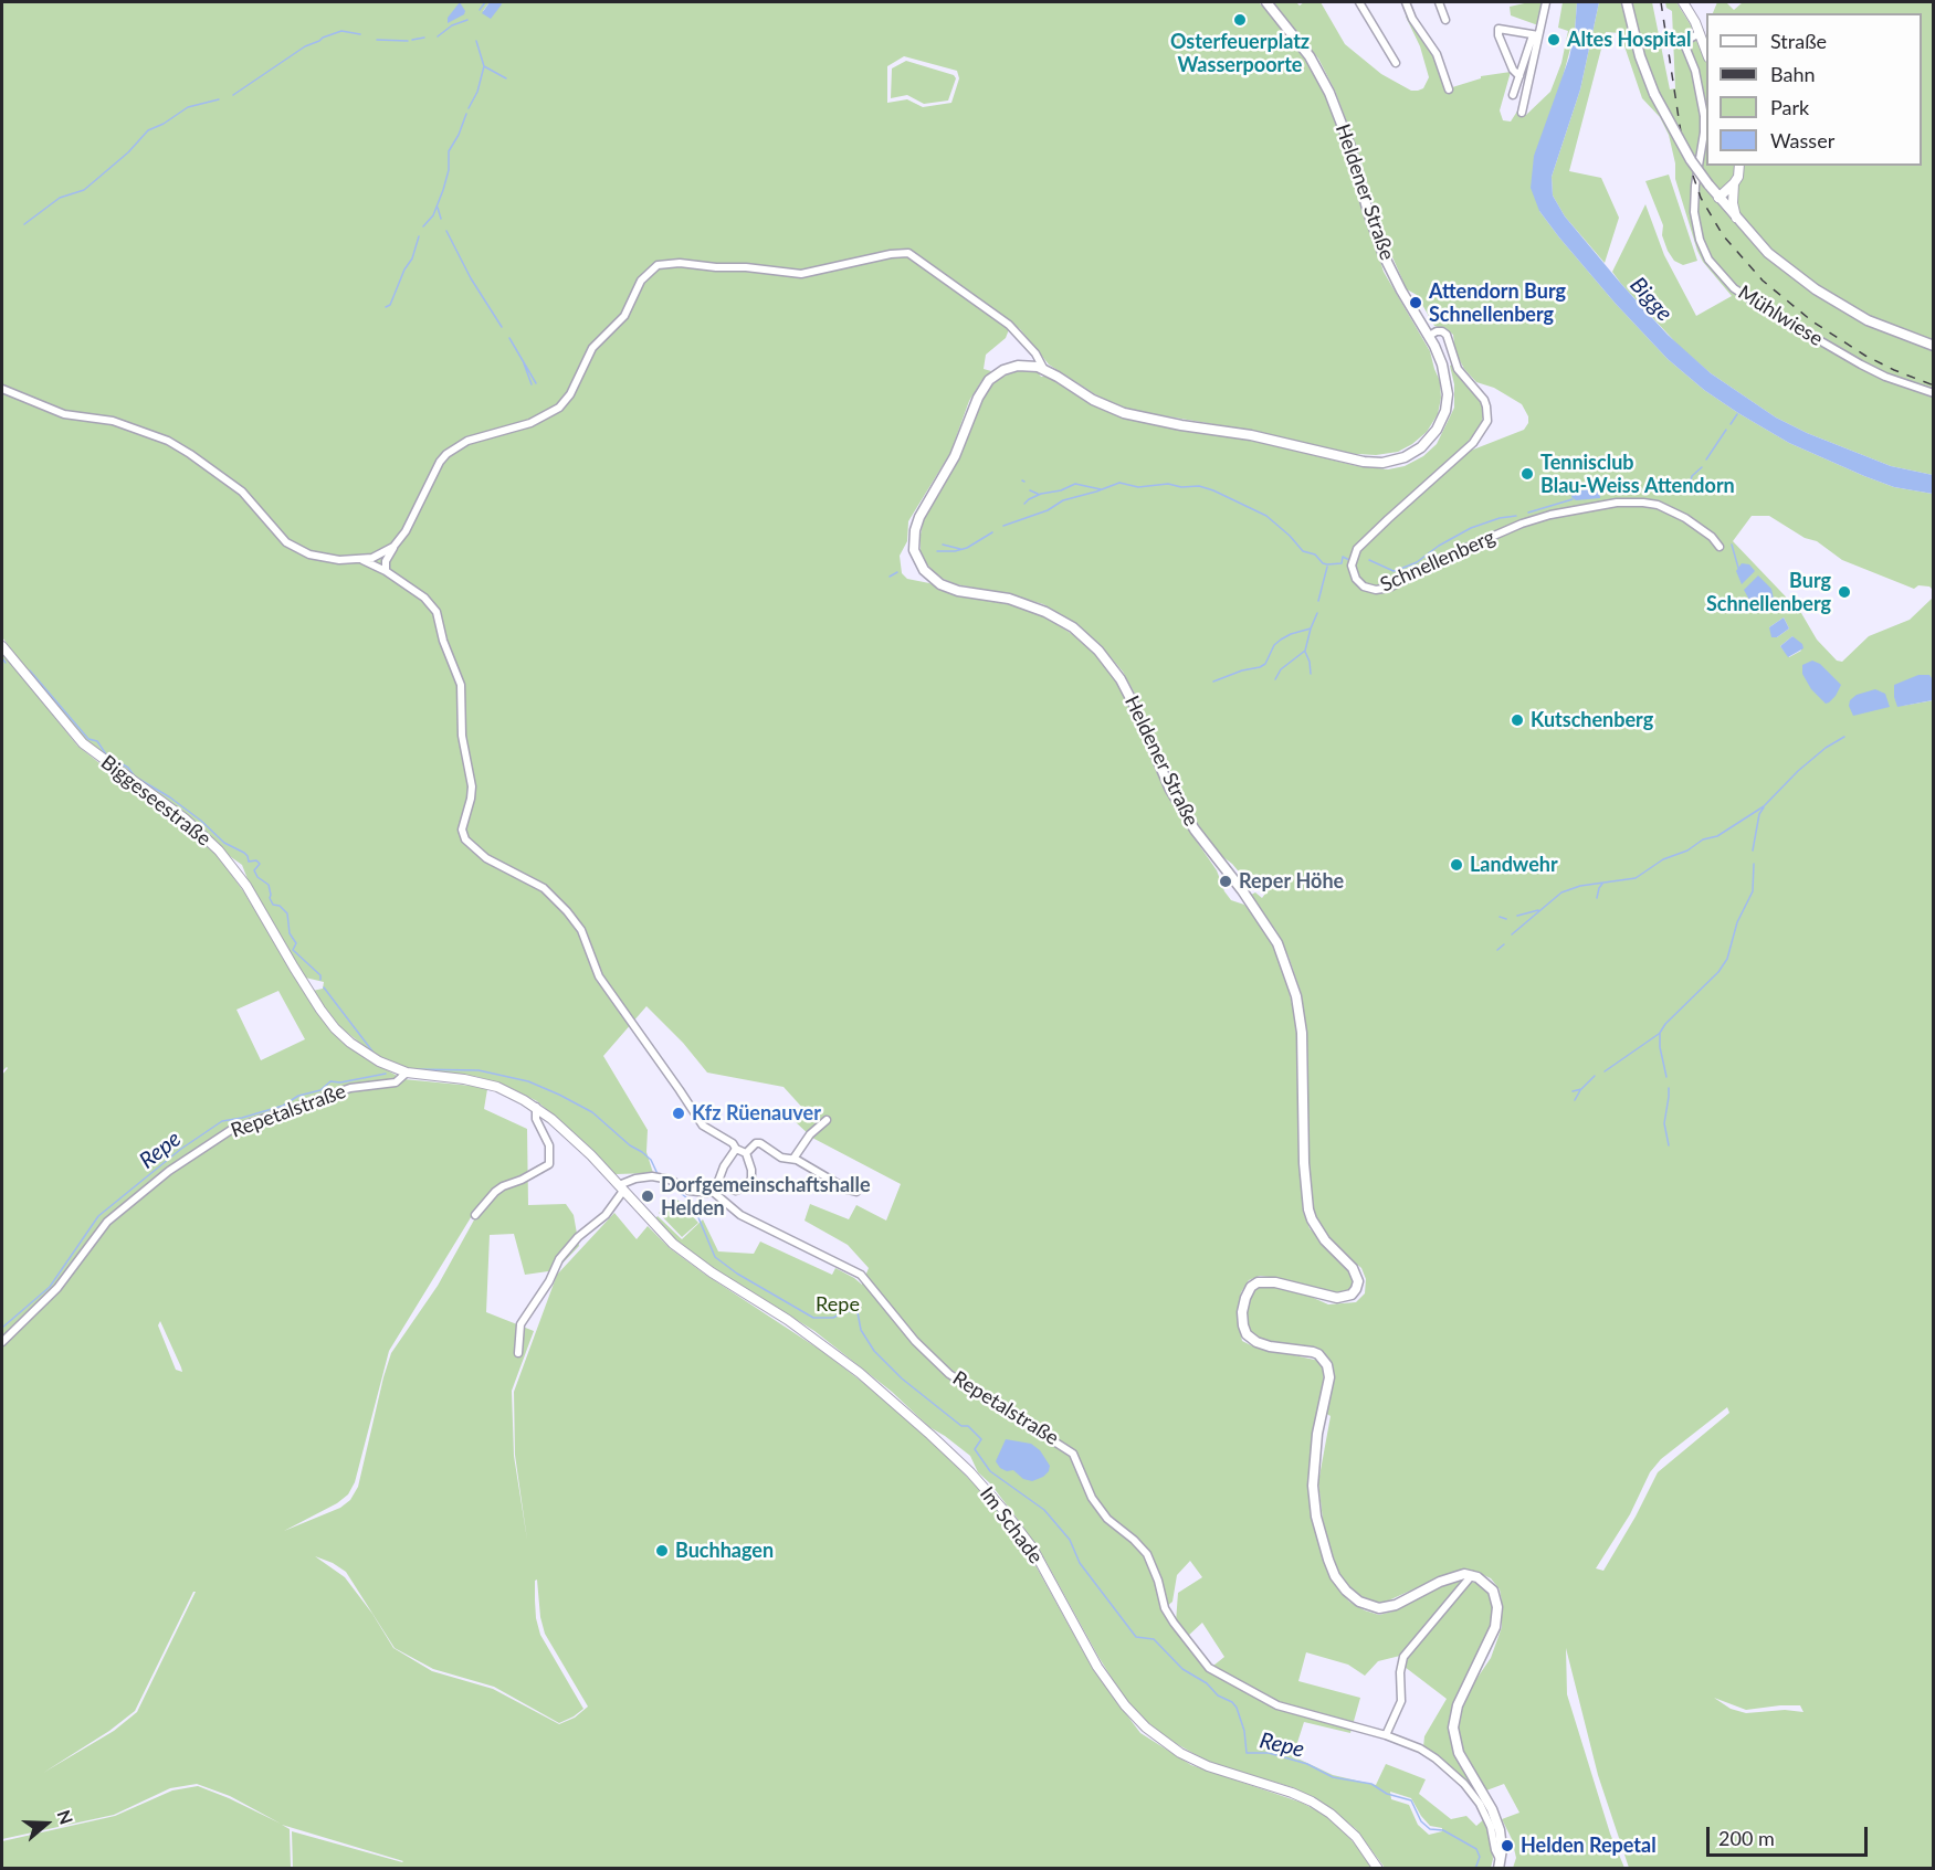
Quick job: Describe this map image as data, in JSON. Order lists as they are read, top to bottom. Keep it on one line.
{"streets":{"main road":["Heldener Straße"],"street":["Mühlwiese","Schnellenberg","Biggeseestraße","Repetalstraße","Im Schade"]},"crossings":[["Heldener Straße","Schnellenberg"],["Biggeseestraße","Repetalstraße"]],"water":["Bigge","Repe"],"parks":["Repe"],"places":["Osterfeuerplatz Wasserpoorte","Altes Hospital","Attendorn Burg Schnellenberg","Tennisclub Blau-Weiss Attendorn","Burg Schnellenberg","Kutschenberg","Landwehr","Reper Höhe","Kfz Rüenauver","Dorfgemeinschaftshalle Helden","Buchhagen","Helden Repetal"],"legend":["Straße","Bahn","Park","Wasser"],"scale_bar":"200 m","north":"right"}
